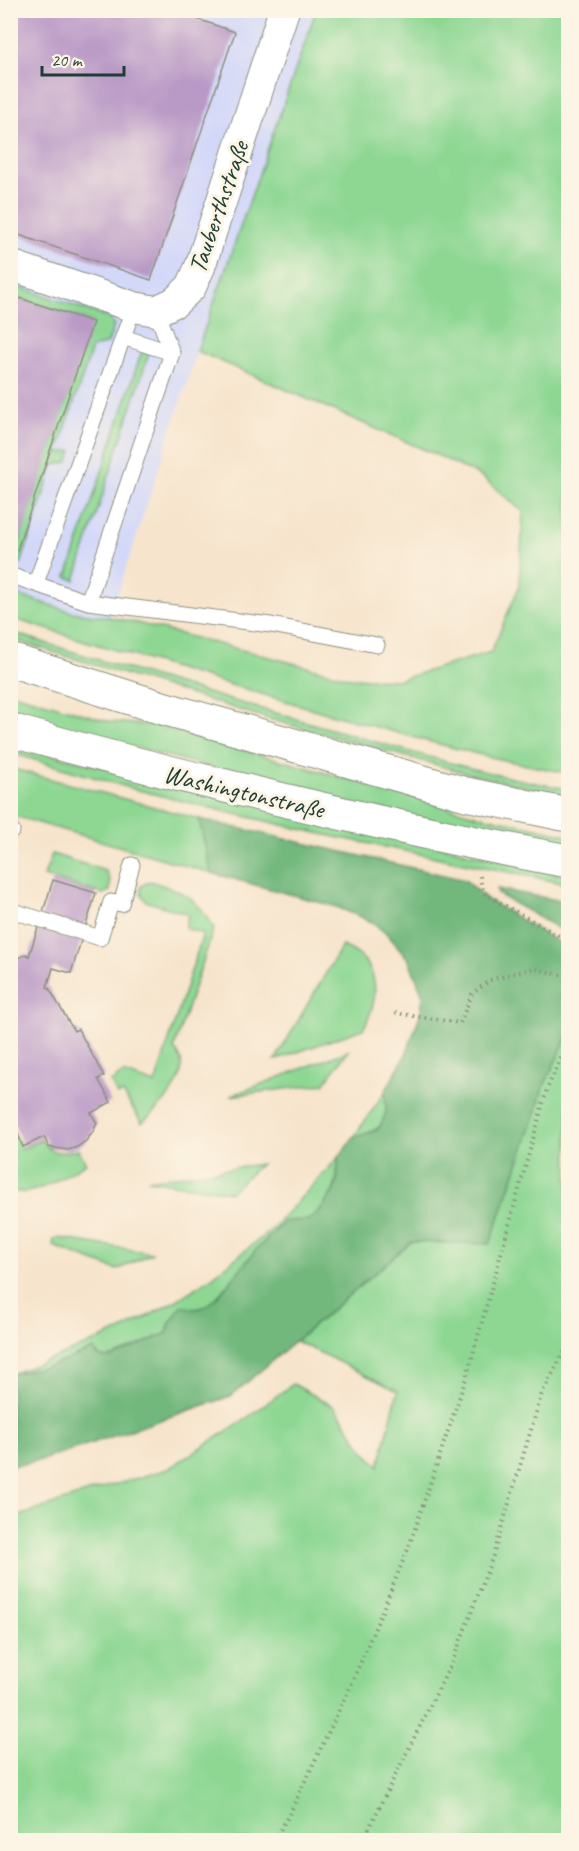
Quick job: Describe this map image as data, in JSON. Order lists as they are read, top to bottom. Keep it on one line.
{"streets":{"main road":["Washingtonstraße"],"street":["Tauberthstraße"]},"scale_bar":"20 m"}
